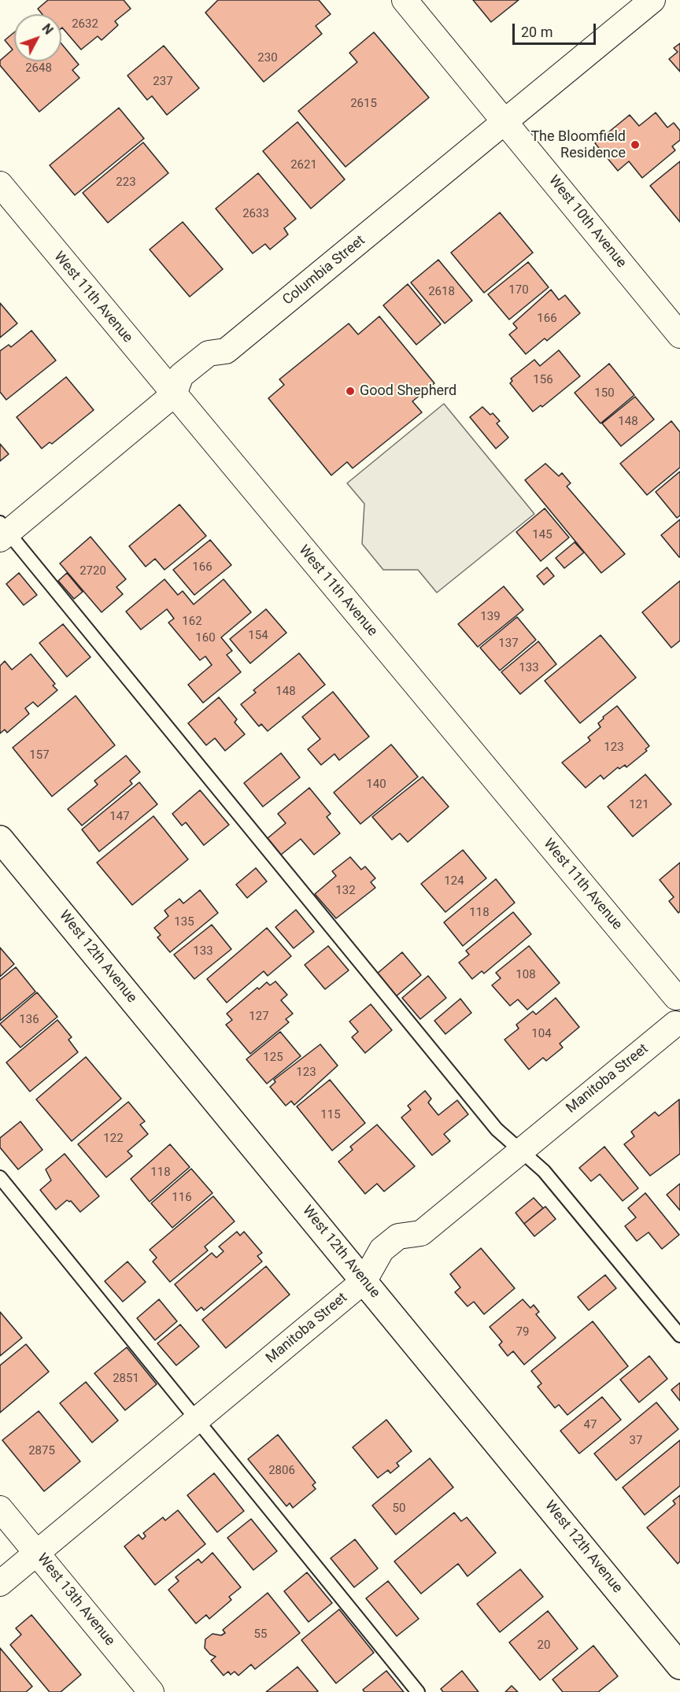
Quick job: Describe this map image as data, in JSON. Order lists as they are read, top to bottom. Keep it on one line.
{"streets":{"street":["West 10th Avenue","Columbia Street","West 11th Avenue","West 12th Avenue","Manitoba Street","West 13th Avenue"]},"crossings":[["West 10th Avenue","Columbia Street"],["Columbia Street","West 11th Avenue"],["West 12th Avenue","Manitoba Street"],["Manitoba Street","West 13th Avenue"]],"places":["The Bloomfield Residence","Good Shepherd"],"house_numbers":["2632","230","2648","237","2615","2621","223","2633","170","2618","166","156","150","148","145","166","2720","139","162","154","160","137","133","148","123","157","140","121","147","124","132","118","135","133","108","127","136","104","125","123","115","122","118","116","79","2851","47","37","2875","2806","50","55","20"],"scale_bar":"20 m","north":"top right"}
